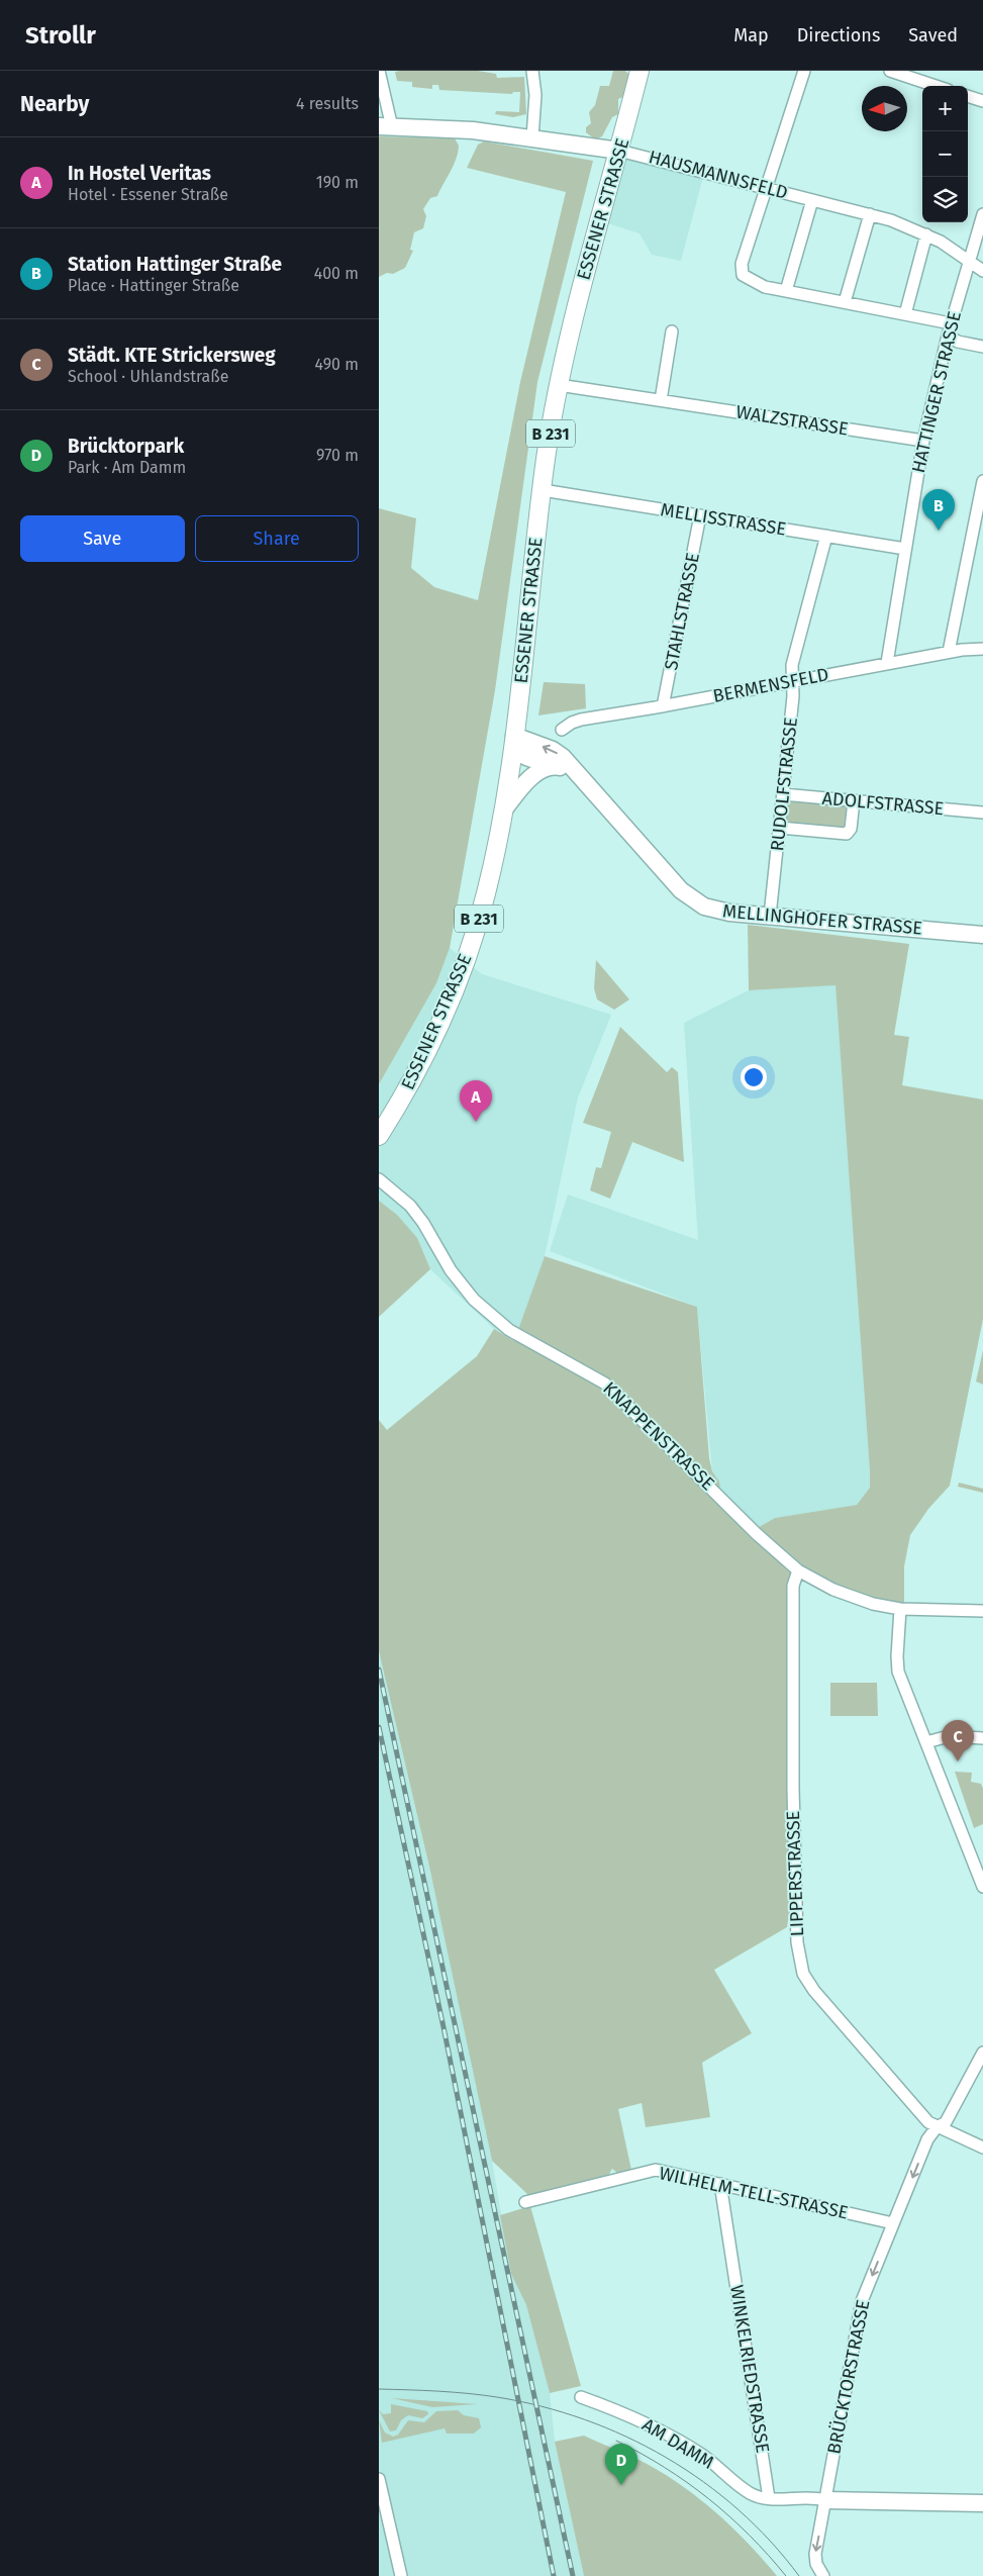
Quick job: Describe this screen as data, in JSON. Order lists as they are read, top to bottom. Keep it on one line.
{"streets":{"main road":["HAUSMANNSFELD","ESSENER STRASSE","B 231","MELLINGHOFER STRASSE"],"street":["HATTINGER STRASSE","WALZSTRASSE","MELLISSTRASSE","STAHLSTRASSE","BERMENSFELD","RUDOLFSTRASSE","ADOLFSTRASSE","KNAPPENSTRASSE","LIPPERSTRASSE","WILHELM-TELL-STRASSE","WINKELRIEDSTRASSE","BRÜCKTORSTRASSE","AM DAMM"]},"crossings":[["HAUSMANNSFELD","ESSENER STRASSE"],["HAUSMANNSFELD","HATTINGER STRASSE"],["ESSENER STRASSE","WALZSTRASSE"],["ESSENER STRASSE","MELLISSTRASSE"],["ESSENER STRASSE","MELLINGHOFER STRASSE"],["HATTINGER STRASSE","WALZSTRASSE"],["HATTINGER STRASSE","MELLISSTRASSE"],["HATTINGER STRASSE","BERMENSFELD"],["MELLISSTRASSE","STAHLSTRASSE"],["MELLISSTRASSE","RUDOLFSTRASSE"],["STAHLSTRASSE","BERMENSFELD"],["BERMENSFELD","RUDOLFSTRASSE"],["RUDOLFSTRASSE","ADOLFSTRASSE"],["RUDOLFSTRASSE","MELLINGHOFER STRASSE"],["KNAPPENSTRASSE","LIPPERSTRASSE"],["LIPPERSTRASSE","BRÜCKTORSTRASSE"],["WILHELM-TELL-STRASSE","WINKELRIEDSTRASSE"],["WILHELM-TELL-STRASSE","BRÜCKTORSTRASSE"],["WINKELRIEDSTRASSE","AM DAMM"]],"one_way":["BRÜCKTORSTRASSE"],"north":"left","page":{"header":"Strollr","nav":["Map","Directions","Saved"],"heading":["Nearby","4 results"],"map_buttons":["+","−"],"list":[{"mark":"A","name":"In Hostel Veritas","note":"Hotel · Essener Straße","value":"190 m"},{"mark":"B","name":"Station Hattinger Straße","note":"Place · Hattinger Straße","value":"400 m"},{"mark":"C","name":"Städt. KTE Strickersweg","note":"School · Uhlandstraße","value":"490 m"},{"mark":"D","name":"Brücktorpark","note":"Park · Am Damm","value":"970 m"}],"pins":["B","A","C","D"],"buttons":["Save","Share"]}}
